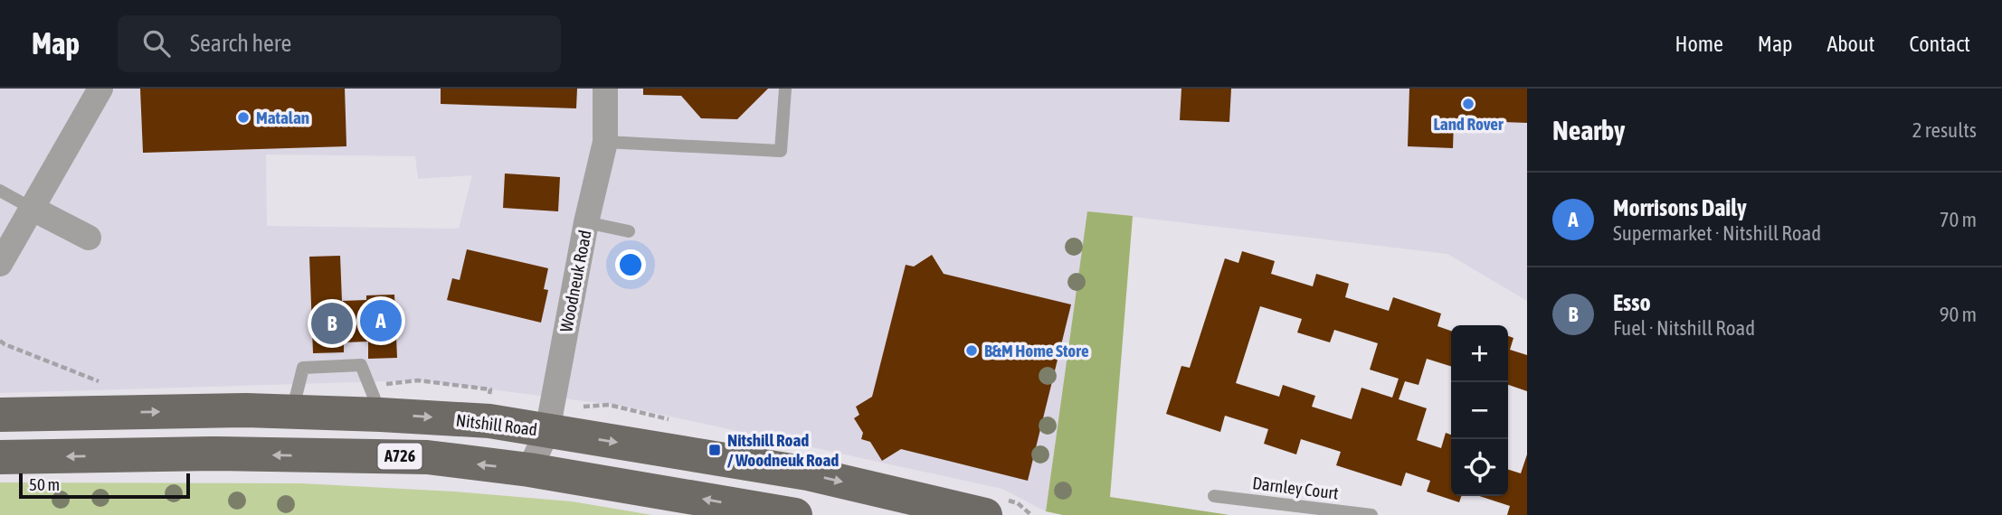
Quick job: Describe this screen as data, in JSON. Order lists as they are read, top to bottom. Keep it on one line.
{"streets":{"main road":["Nitshill Road","A726"],"street":["Woodneuk Road"],"lane":["Darnley Court"]},"crossings":[["Woodneuk Road","Nitshill Road"],["Woodneuk Road","A726"]],"places":{"other":["Land Rover","Matalan","B&M Home Store"],"transit":["Nitshill Road / Woodneuk Road"]},"scale_bar":"50 m","page":{"header":"Map","search":"Search here","nav":["Home","Map","About","Contact"],"heading":["Nearby","2 results"],"list":[{"mark":"A","name":"Morrisons Daily","note":"Supermarket · Nitshill Road","value":"70 m"},{"mark":"B","name":"Esso","note":"Fuel · Nitshill Road","value":"90 m"}],"pins":["A","B"],"map_buttons":["+","−"],"scale":"50 m"}}
